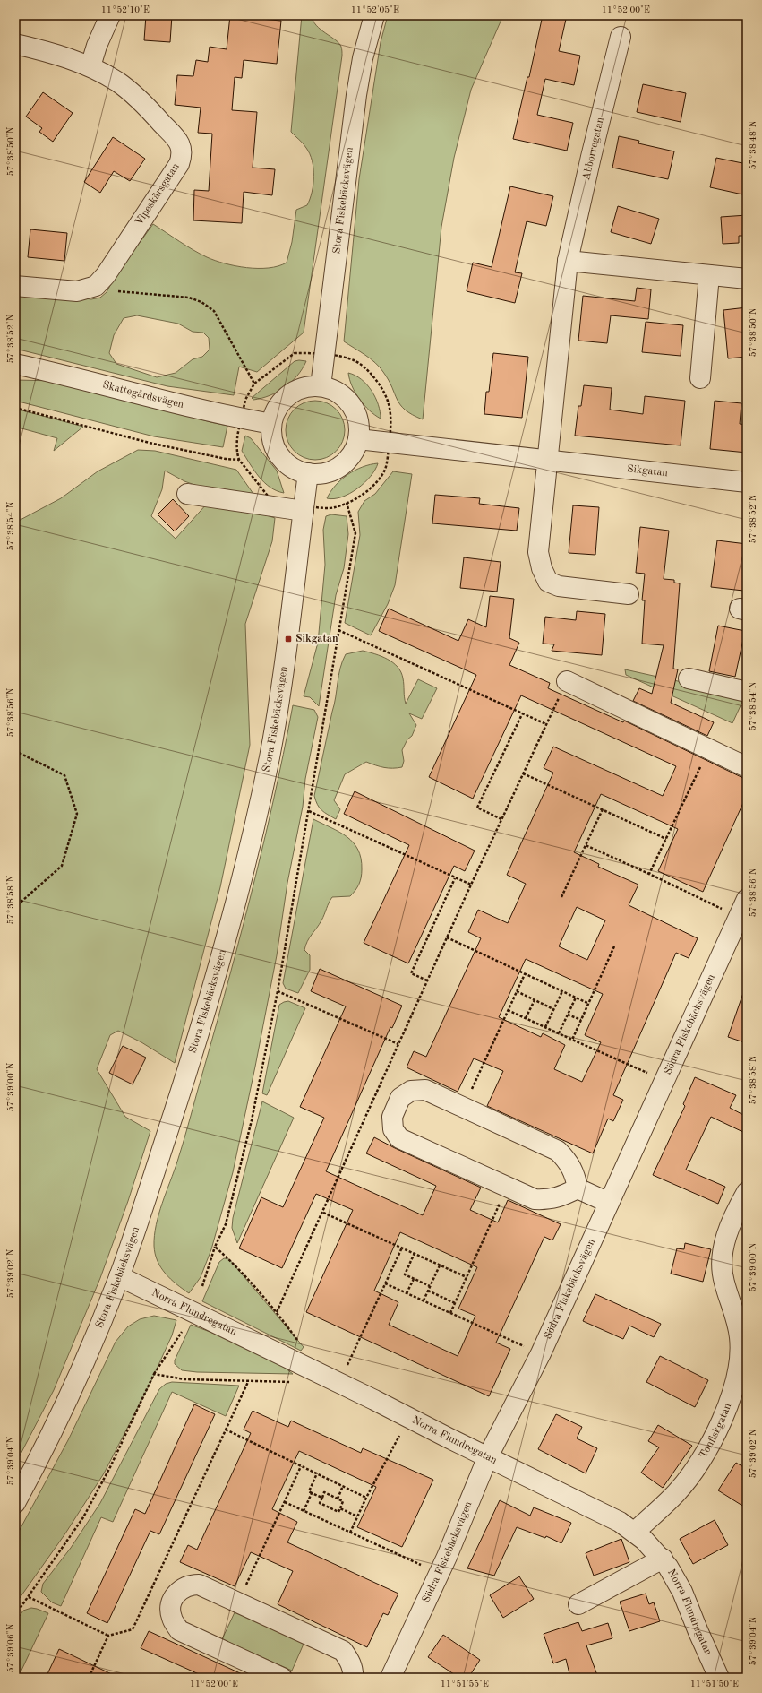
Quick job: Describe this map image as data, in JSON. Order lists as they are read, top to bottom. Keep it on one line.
{"streets":{"street":["Abborregatan","Vipeskärsgatan","Stora Fiskebäcksvägen","Skattegårdsvägen","Sikgatan","Södra Fiskebäcksvägen","Norra Flundregatan","Tonfiskgatan"]},"crossings":[["Abborregatan","Sikgatan"],["Stora Fiskebäcksvägen","Skattegårdsvägen"],["Stora Fiskebäcksvägen","Sikgatan"],["Stora Fiskebäcksvägen","Norra Flundregatan"],["Skattegårdsvägen","Sikgatan"],["Södra Fiskebäcksvägen","Norra Flundregatan"],["Norra Flundregatan","Tonfiskgatan"]],"places":{"transit":["Sikgatan"]},"coordinates":["11°52'10\"E","11°52'05\"E","11°52'00\"E","57°38'48\"N","57°38'50\"N","57°38'52\"N","57°38'54\"N","57°38'56\"N","57°38'58\"N","57°39'00\"N","57°39'02\"N","57°39'04\"N","57°39'06\"N","11°51'55\"E","11°51'50\"E"]}
